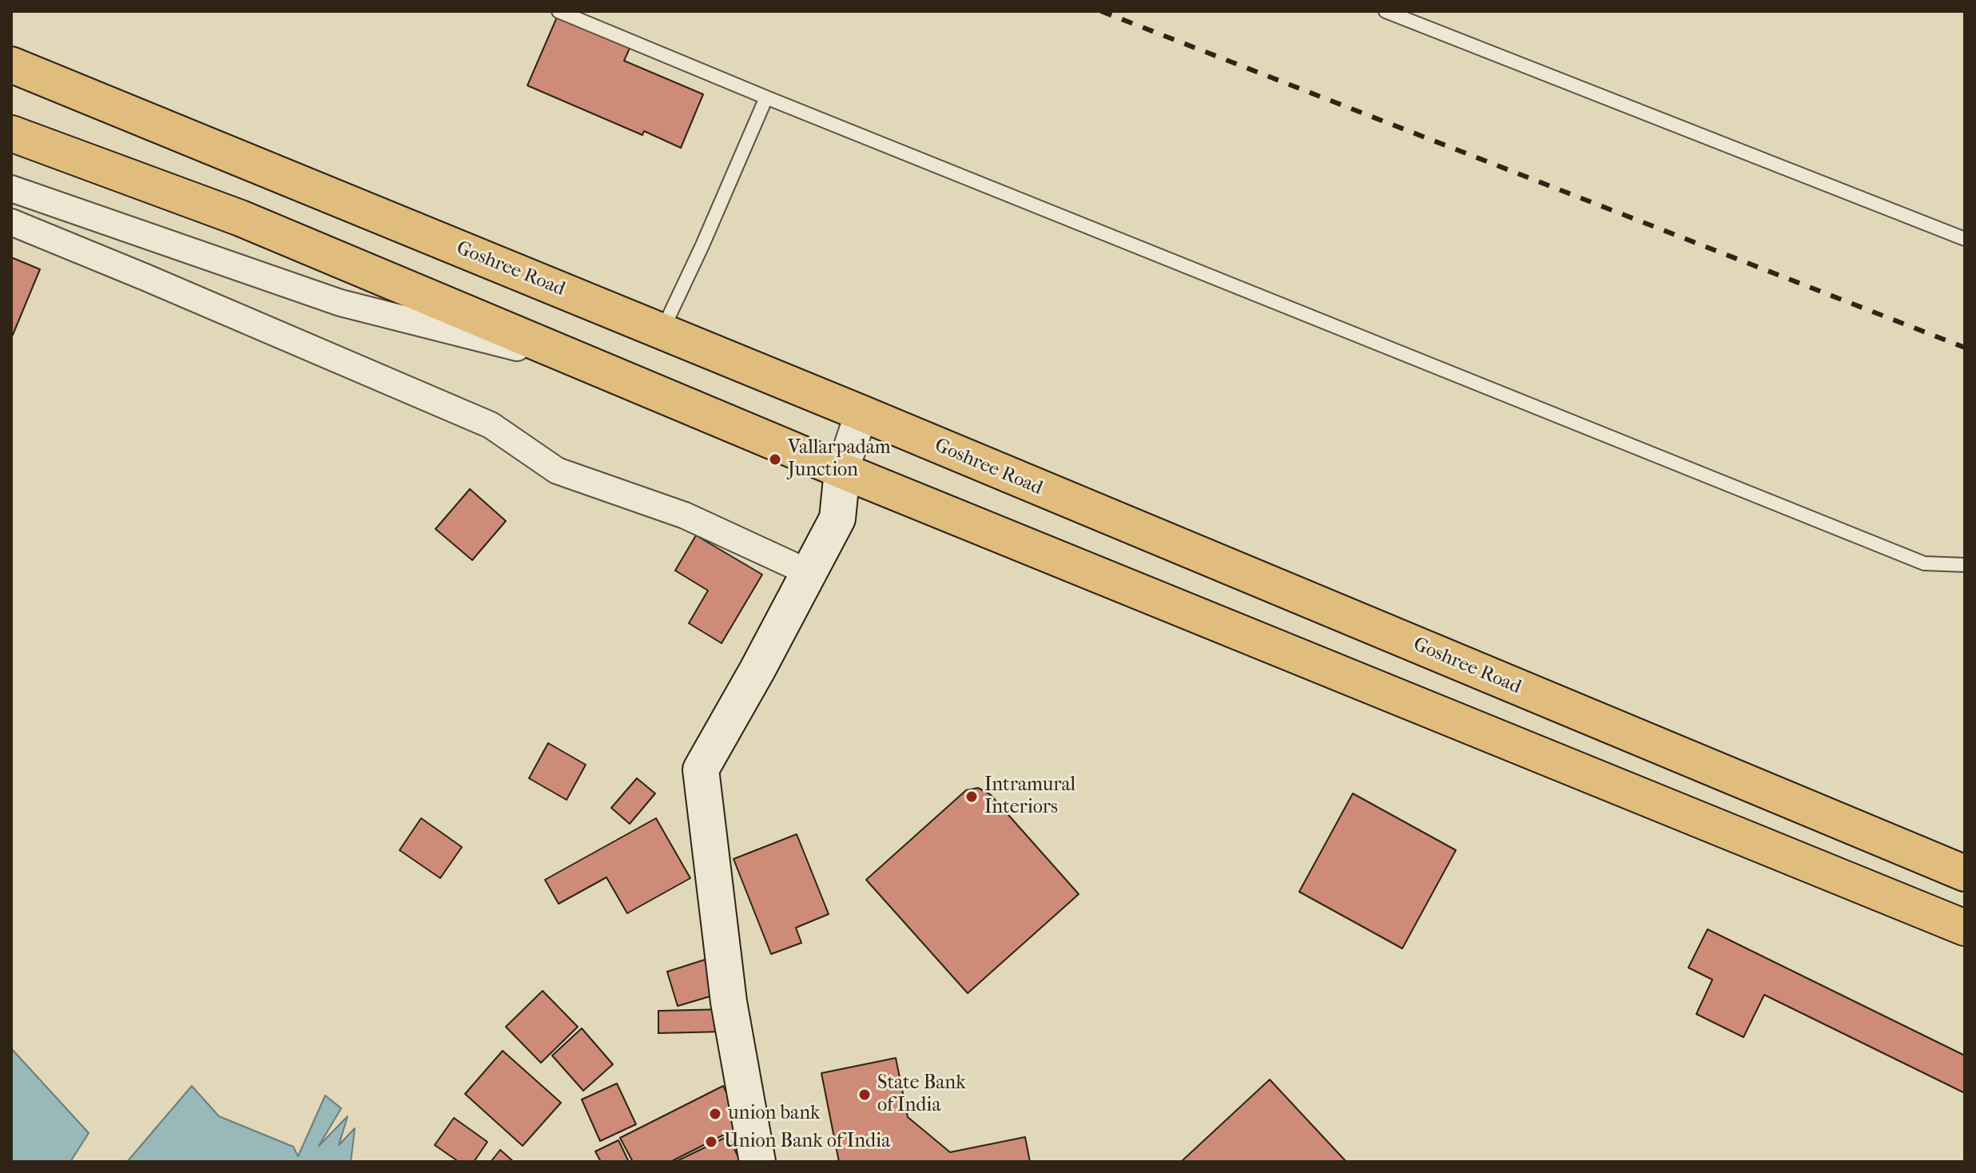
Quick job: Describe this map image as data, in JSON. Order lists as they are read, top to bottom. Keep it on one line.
{"streets":{"highway":["Goshree Road"]},"places":["Vallarpadam Junction","Intramural Interiors","State Bank of India","union bank","Union Bank of India"]}
